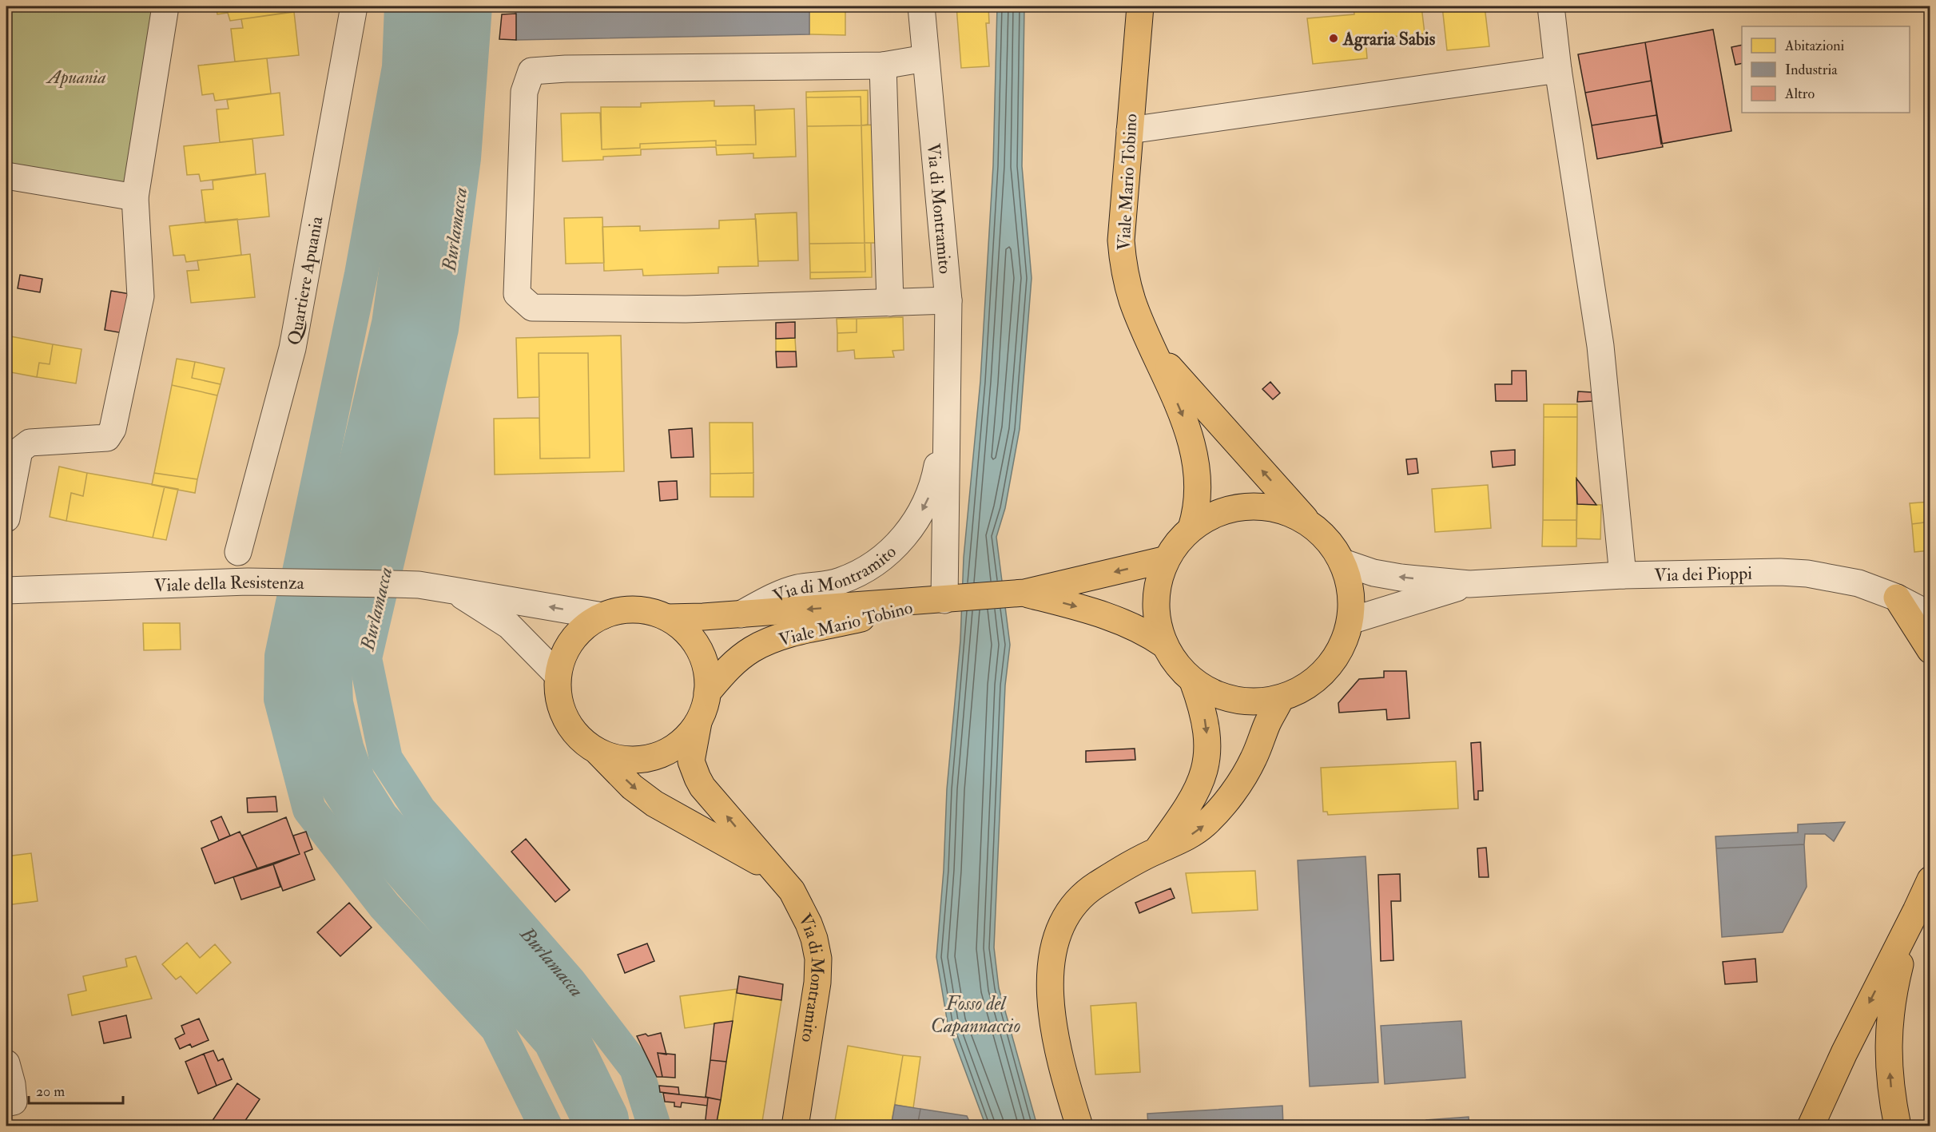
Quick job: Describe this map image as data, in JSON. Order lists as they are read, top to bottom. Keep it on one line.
{"streets":{"main road":["Viale Mario Tobino","Via di Montramito"],"street":["Quartiere Apuania","Via dei Pioppi","Viale della Resistenza"]},"crossings":[["Viale Mario Tobino","Via di Montramito"],["Viale Mario Tobino","Viale della Resistenza"],["Via di Montramito","Viale della Resistenza"]],"water":["Burlamacca","Fosso del Capannaccio"],"parks":["Apuania"],"places":["Agraria Sabis"],"legend":["Abitazioni","Industria","Altro"],"scale_bar":"20 m"}
